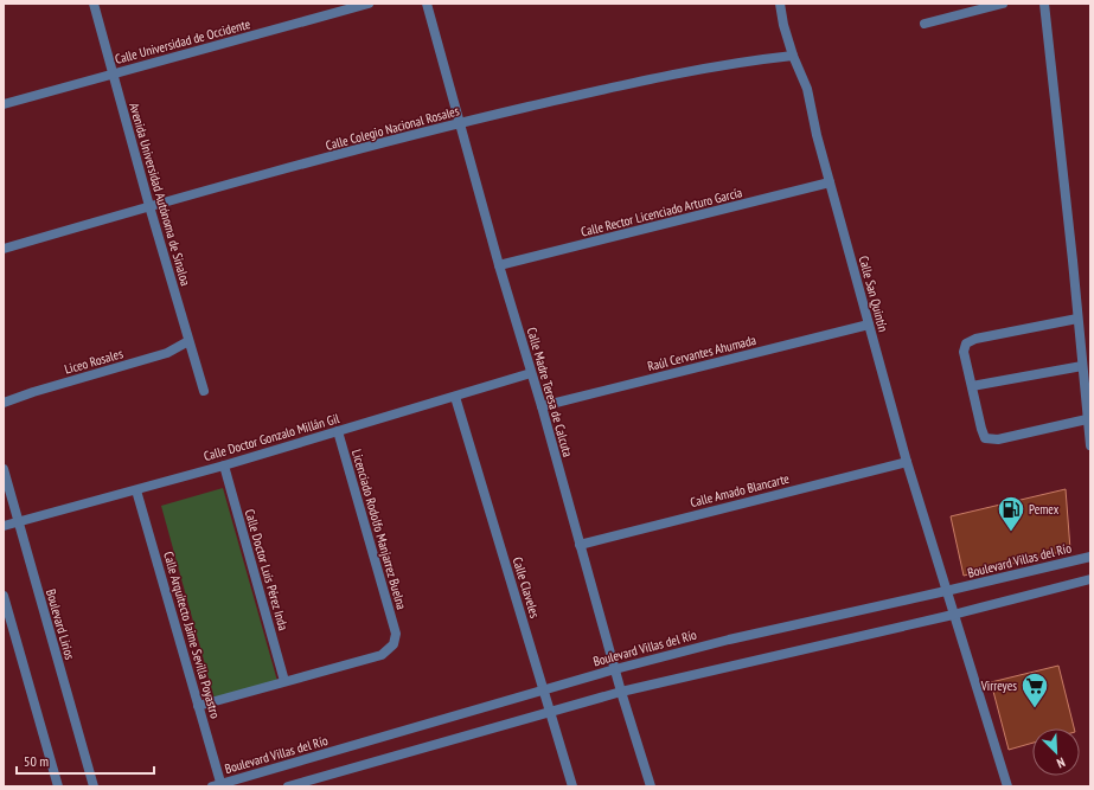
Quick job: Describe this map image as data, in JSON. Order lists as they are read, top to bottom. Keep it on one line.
{"streets":{"street":["Calle Universidad de Occidente","Calle Colegio Nacional Rosales","Avenida Universidad Autónoma de Sinaloa","Calle Rector Licenciado Arturo García","Calle San Quintín","Raúl Cervantes Ahumada","Liceo Rosales","Calle Madre Teresa de Calcuta","Calle Doctor Gonzalo Millán Gil","Calle Amado Blancarte","Licenciado Rodolfo Manjarrez Buelna","Boulevard Villas del Río","Calle Doctor Luis Pérez Inda","Calle Claveles","Boulevard Lirios","Calle Arquitecto Jaime Sevilla Poyastro"]},"crossings":[["Calle Universidad de Occidente","Avenida Universidad Autónoma de Sinaloa"],["Calle Colegio Nacional Rosales","Avenida Universidad Autónoma de Sinaloa"],["Calle Colegio Nacional Rosales","Calle San Quintín"],["Calle Colegio Nacional Rosales","Calle Madre Teresa de Calcuta"],["Avenida Universidad Autónoma de Sinaloa","Liceo Rosales"],["Calle Rector Licenciado Arturo García","Calle San Quintín"],["Calle Rector Licenciado Arturo García","Calle Madre Teresa de Calcuta"],["Calle San Quintín","Raúl Cervantes Ahumada"],["Calle San Quintín","Calle Amado Blancarte"],["Calle San Quintín","Boulevard Villas del Río"],["Raúl Cervantes Ahumada","Calle Madre Teresa de Calcuta"],["Calle Madre Teresa de Calcuta","Calle Doctor Gonzalo Millán Gil"],["Calle Madre Teresa de Calcuta","Calle Amado Blancarte"],["Calle Madre Teresa de Calcuta","Boulevard Villas del Río"],["Calle Doctor Gonzalo Millán Gil","Licenciado Rodolfo Manjarrez Buelna"],["Calle Doctor Gonzalo Millán Gil","Calle Doctor Luis Pérez Inda"],["Calle Doctor Gonzalo Millán Gil","Calle Claveles"],["Calle Doctor Gonzalo Millán Gil","Boulevard Lirios"],["Calle Doctor Gonzalo Millán Gil","Calle Arquitecto Jaime Sevilla Poyastro"],["Licenciado Rodolfo Manjarrez Buelna","Calle Doctor Luis Pérez Inda"],["Boulevard Villas del Río","Calle Claveles"],["Boulevard Villas del Río","Calle Arquitecto Jaime Sevilla Poyastro"]],"places":{"fuel station":["Pemex"],"supermarket":["Virreyes"]},"scale_bar":"50 m","north":"bottom right"}
